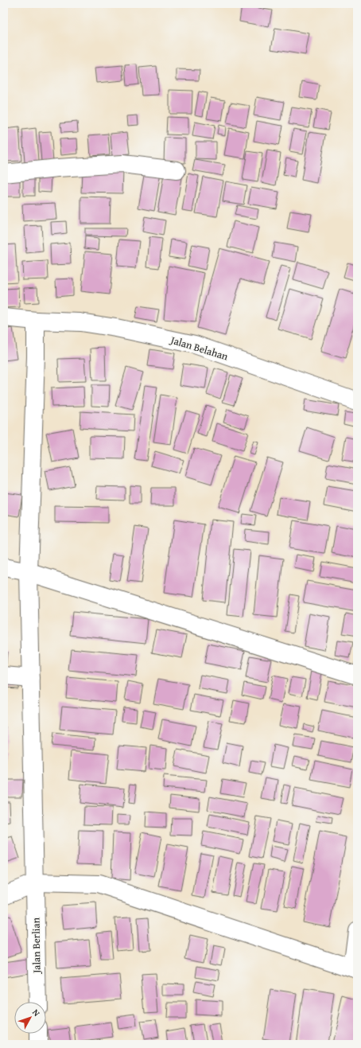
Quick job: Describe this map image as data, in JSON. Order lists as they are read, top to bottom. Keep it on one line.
{"streets":{"street":["Jalan Belahan","Jalan Berlian"]},"crossings":[["Jalan Belahan","Jalan Berlian"]],"north":"top right"}
